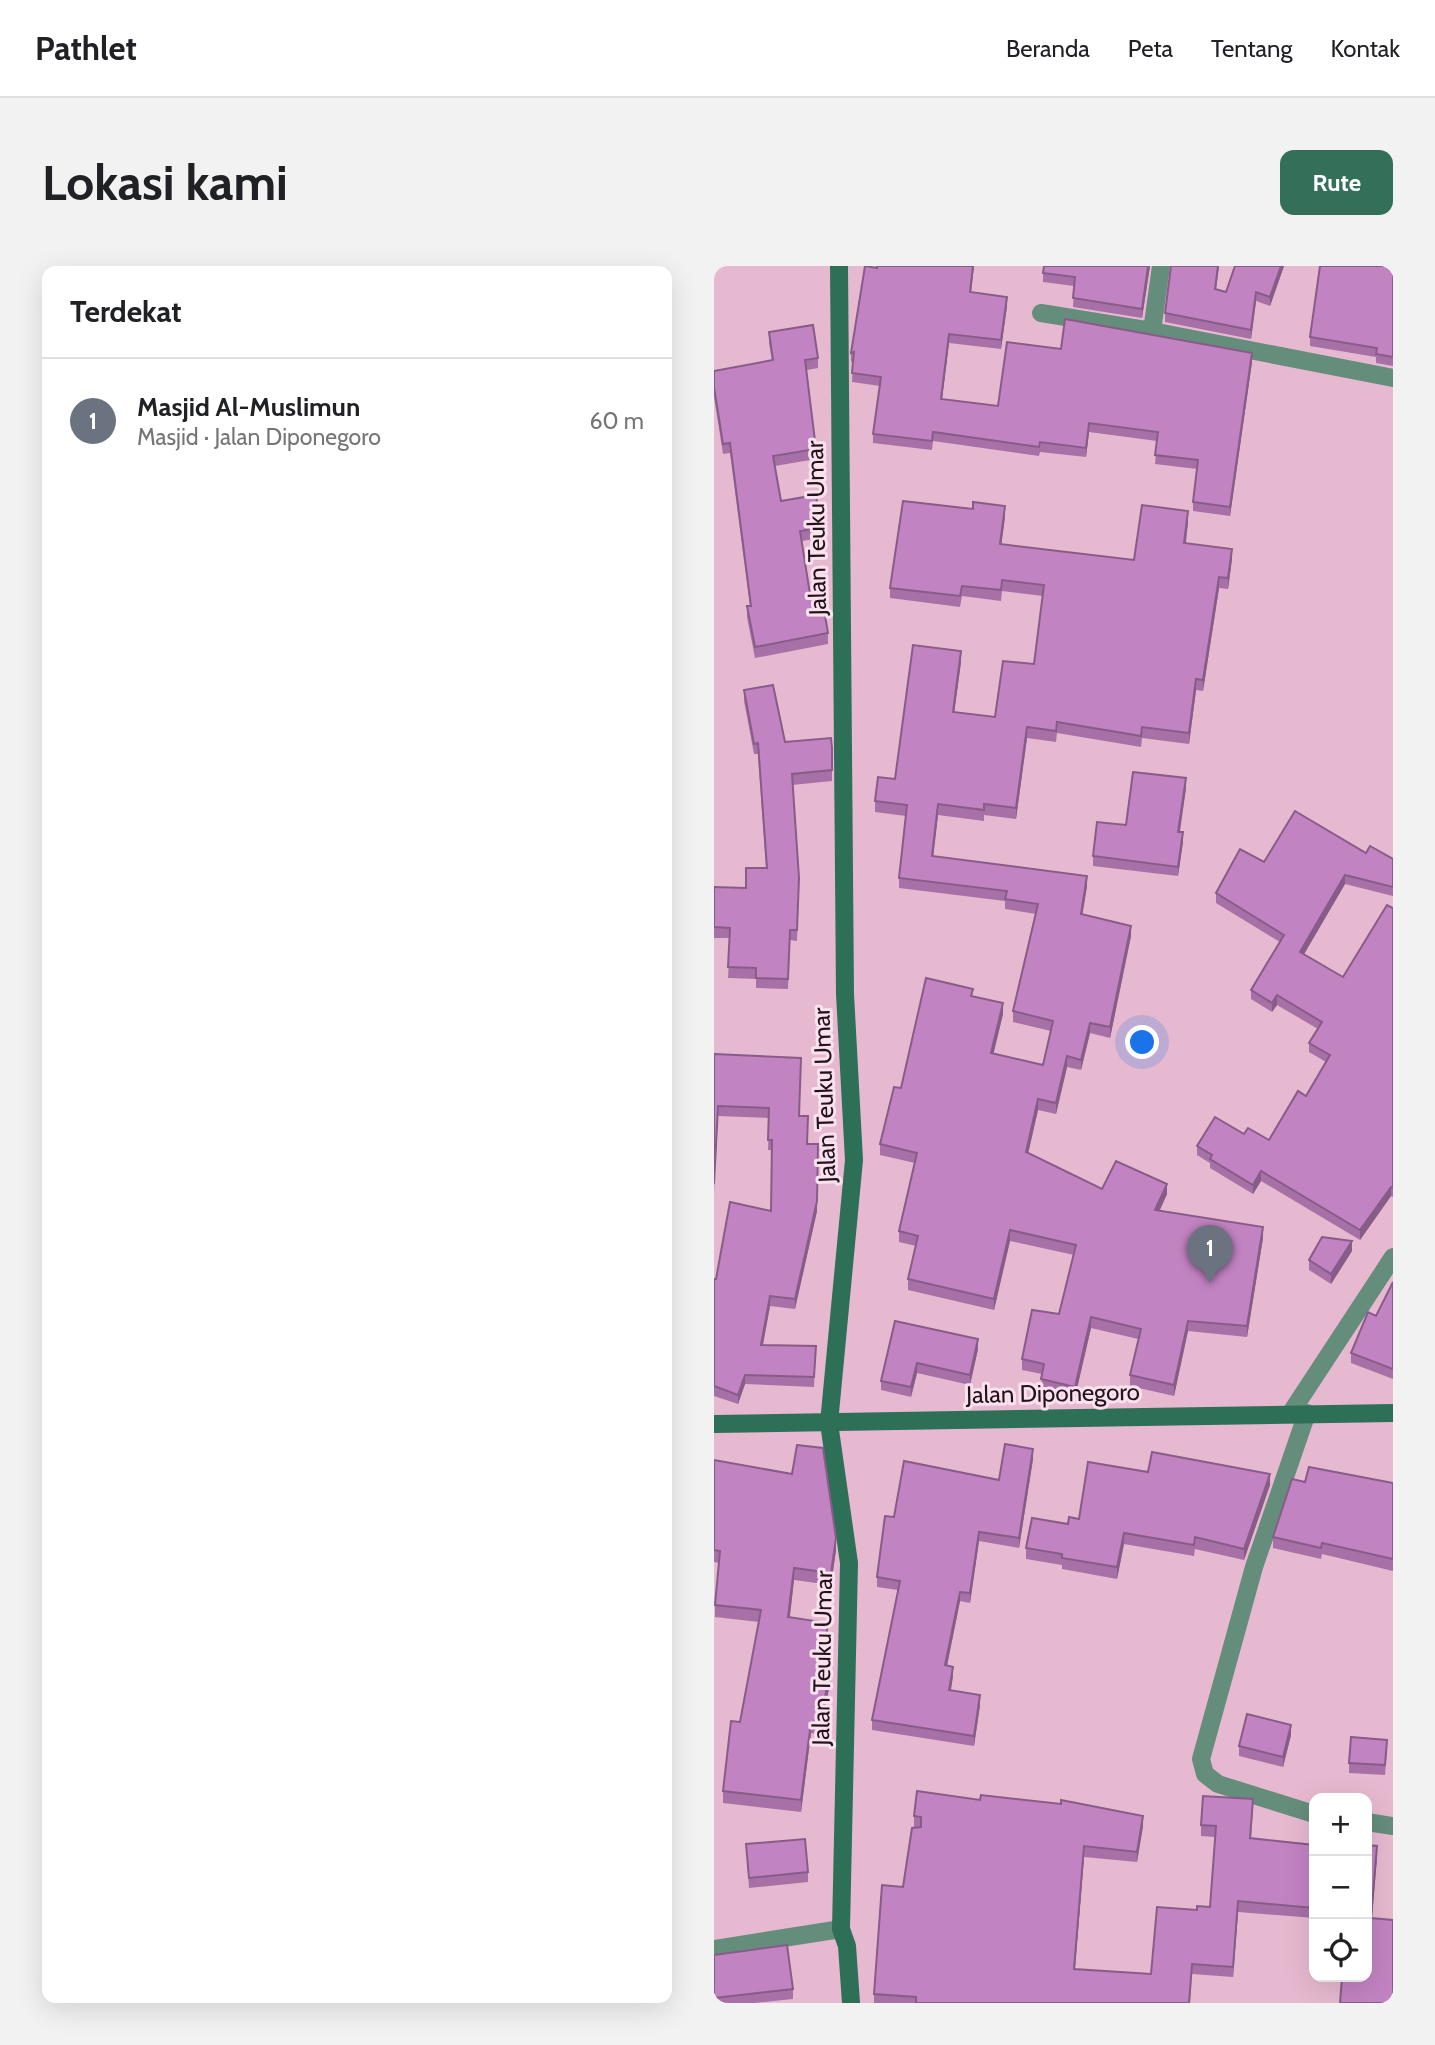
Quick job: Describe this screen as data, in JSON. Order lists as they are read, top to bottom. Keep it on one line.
{"streets":{"street":["Jalan Teuku Umar","Jalan Diponegoro"]},"crossings":[["Jalan Teuku Umar","Jalan Diponegoro"]],"page":{"header":"Pathlet","nav":["Beranda","Peta","Tentang","Kontak"],"buttons":"Rute","title":"Lokasi kami","heading":"Terdekat","list":[{"mark":"1","name":"Masjid Al-Muslimun","note":"Masjid · Jalan Diponegoro","value":"60 m"}],"pins":"1","map_buttons":["+","−"]}}
